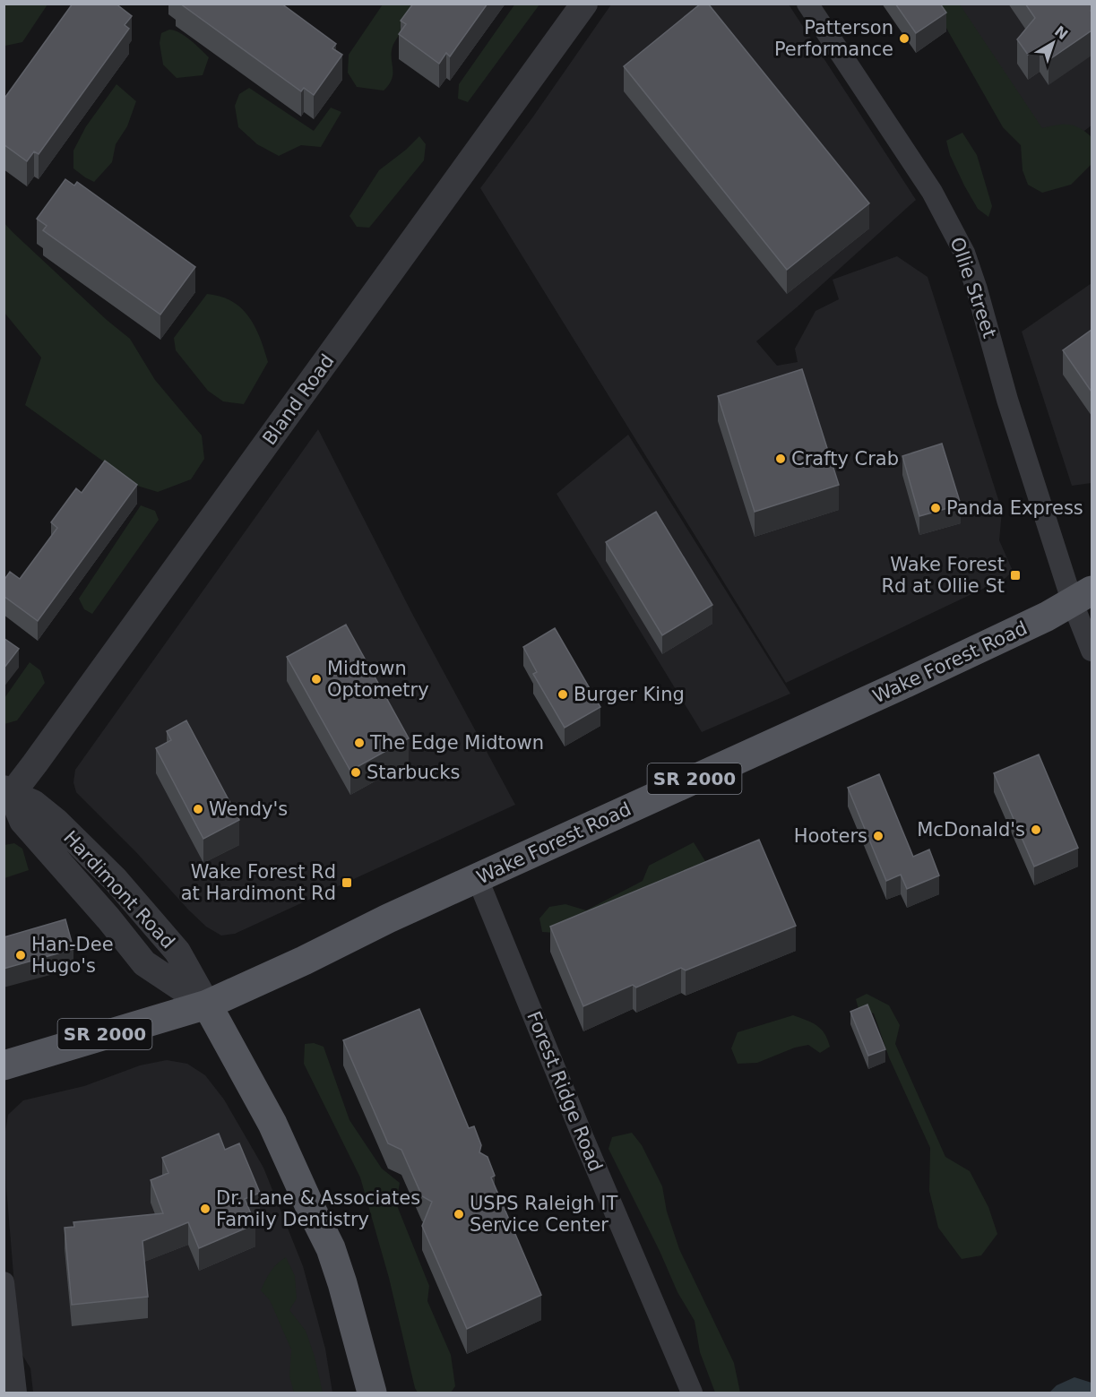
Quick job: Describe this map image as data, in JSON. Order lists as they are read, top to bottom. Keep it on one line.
{"streets":{"main road":["Wake Forest Road","SR 2000"],"street":["Ollie Street","Bland Road","Hardimont Road","Forest Ridge Road"]},"crossings":[["Ollie Street","Wake Forest Road"],["Bland Road","Hardimont Road"],["Wake Forest Road","Hardimont Road"],["Wake Forest Road","Forest Ridge Road"]],"places":{"other":["Patterson Performance","Crafty Crab","Panda Express","Midtown Optometry","Burger King","The Edge Midtown","Starbucks","Wendy's","McDonald's","Hooters","Han-Dee Hugo's","Dr. Lane & Associates Family Dentistry","USPS Raleigh IT Service Center"],"transit":["Wake Forest Rd at Ollie St","Wake Forest Rd at Hardimont Rd"]},"north":"top right"}
